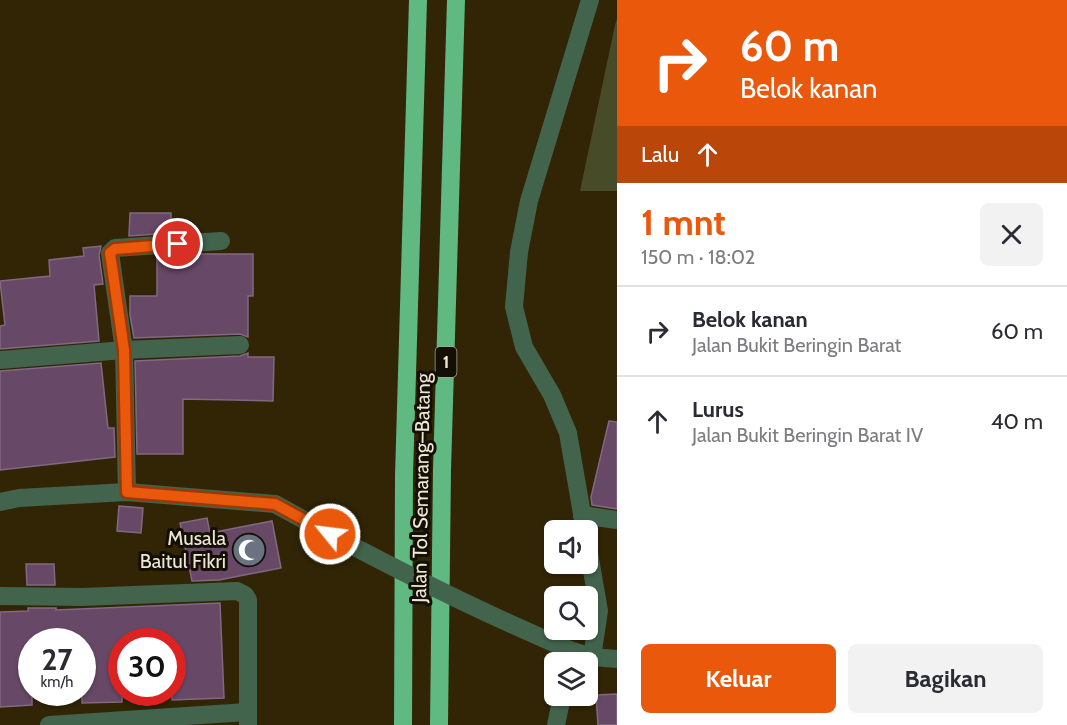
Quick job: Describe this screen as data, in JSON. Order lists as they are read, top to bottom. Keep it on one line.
{"streets":{"highway":["1","Jalan Tol Semarang–Batang"]},"places":{"mosque":["Musala Baitul Fikri"]},"page":{"turn":["60 m","Belok kanan"],"then":"Lalu","heading":["1 mnt","150 m · 18:02"],"list":[{"name":"Belok kanan","note":"Jalan Bukit Beringin Barat","value":"60 m"},{"name":"Lurus","note":"Jalan Bukit Beringin Barat IV","value":"40 m"}],"speed":"27 km/h","limit":"30","buttons":["Keluar","Bagikan"]}}
